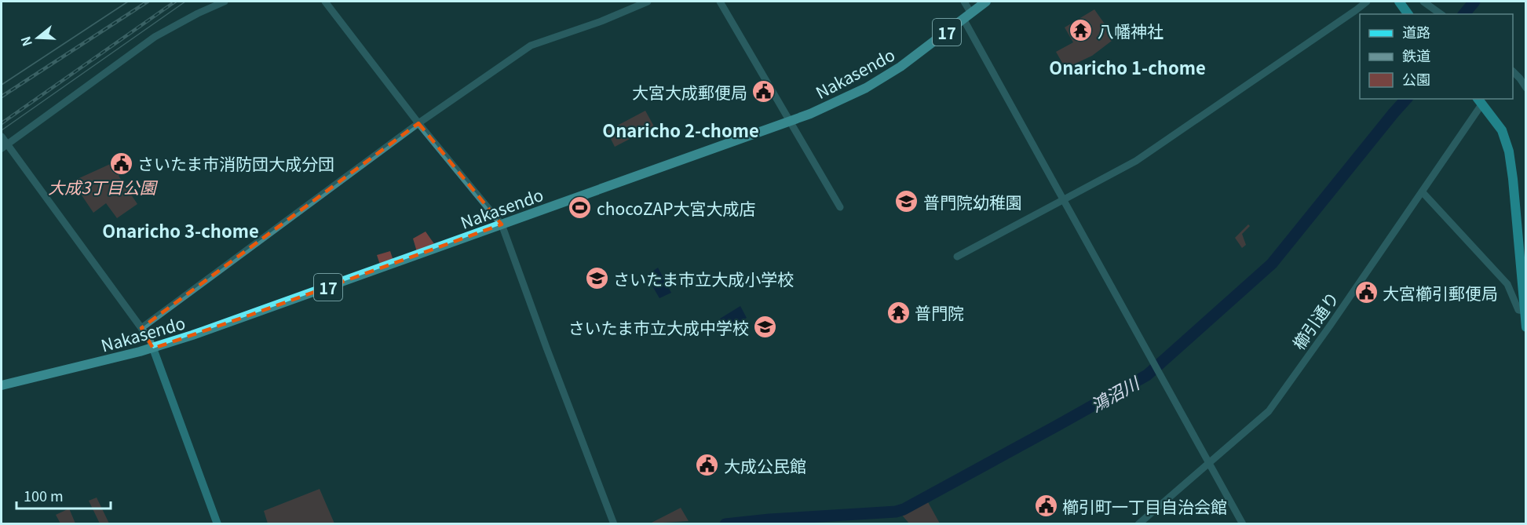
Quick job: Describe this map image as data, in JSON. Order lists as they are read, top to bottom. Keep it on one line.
{"streets":{"highway":["17","Nakasendo"],"street":["櫛引通り"]},"districts":["Onaricho 1-chome","Onaricho 2-chome","Onaricho 3-chome"],"water":["鴻沼川"],"parks":["大成3丁目公園"],"places":{"temple":["八幡神社","普門院"],"public building":["大宮大成郵便局","さいたま市消防団大成分団","大宮櫛引郵便局","大成公民館","櫛引町一丁目自治会館"],"school or university":["普門院幼稚園","さいたま市立大成小学校","さいたま市立大成中学校"],"sports":["chocoZAP大宮大成店"]},"legend":["道路","鉄道","公園"],"scale_bar":"100 m","north":"left"}
